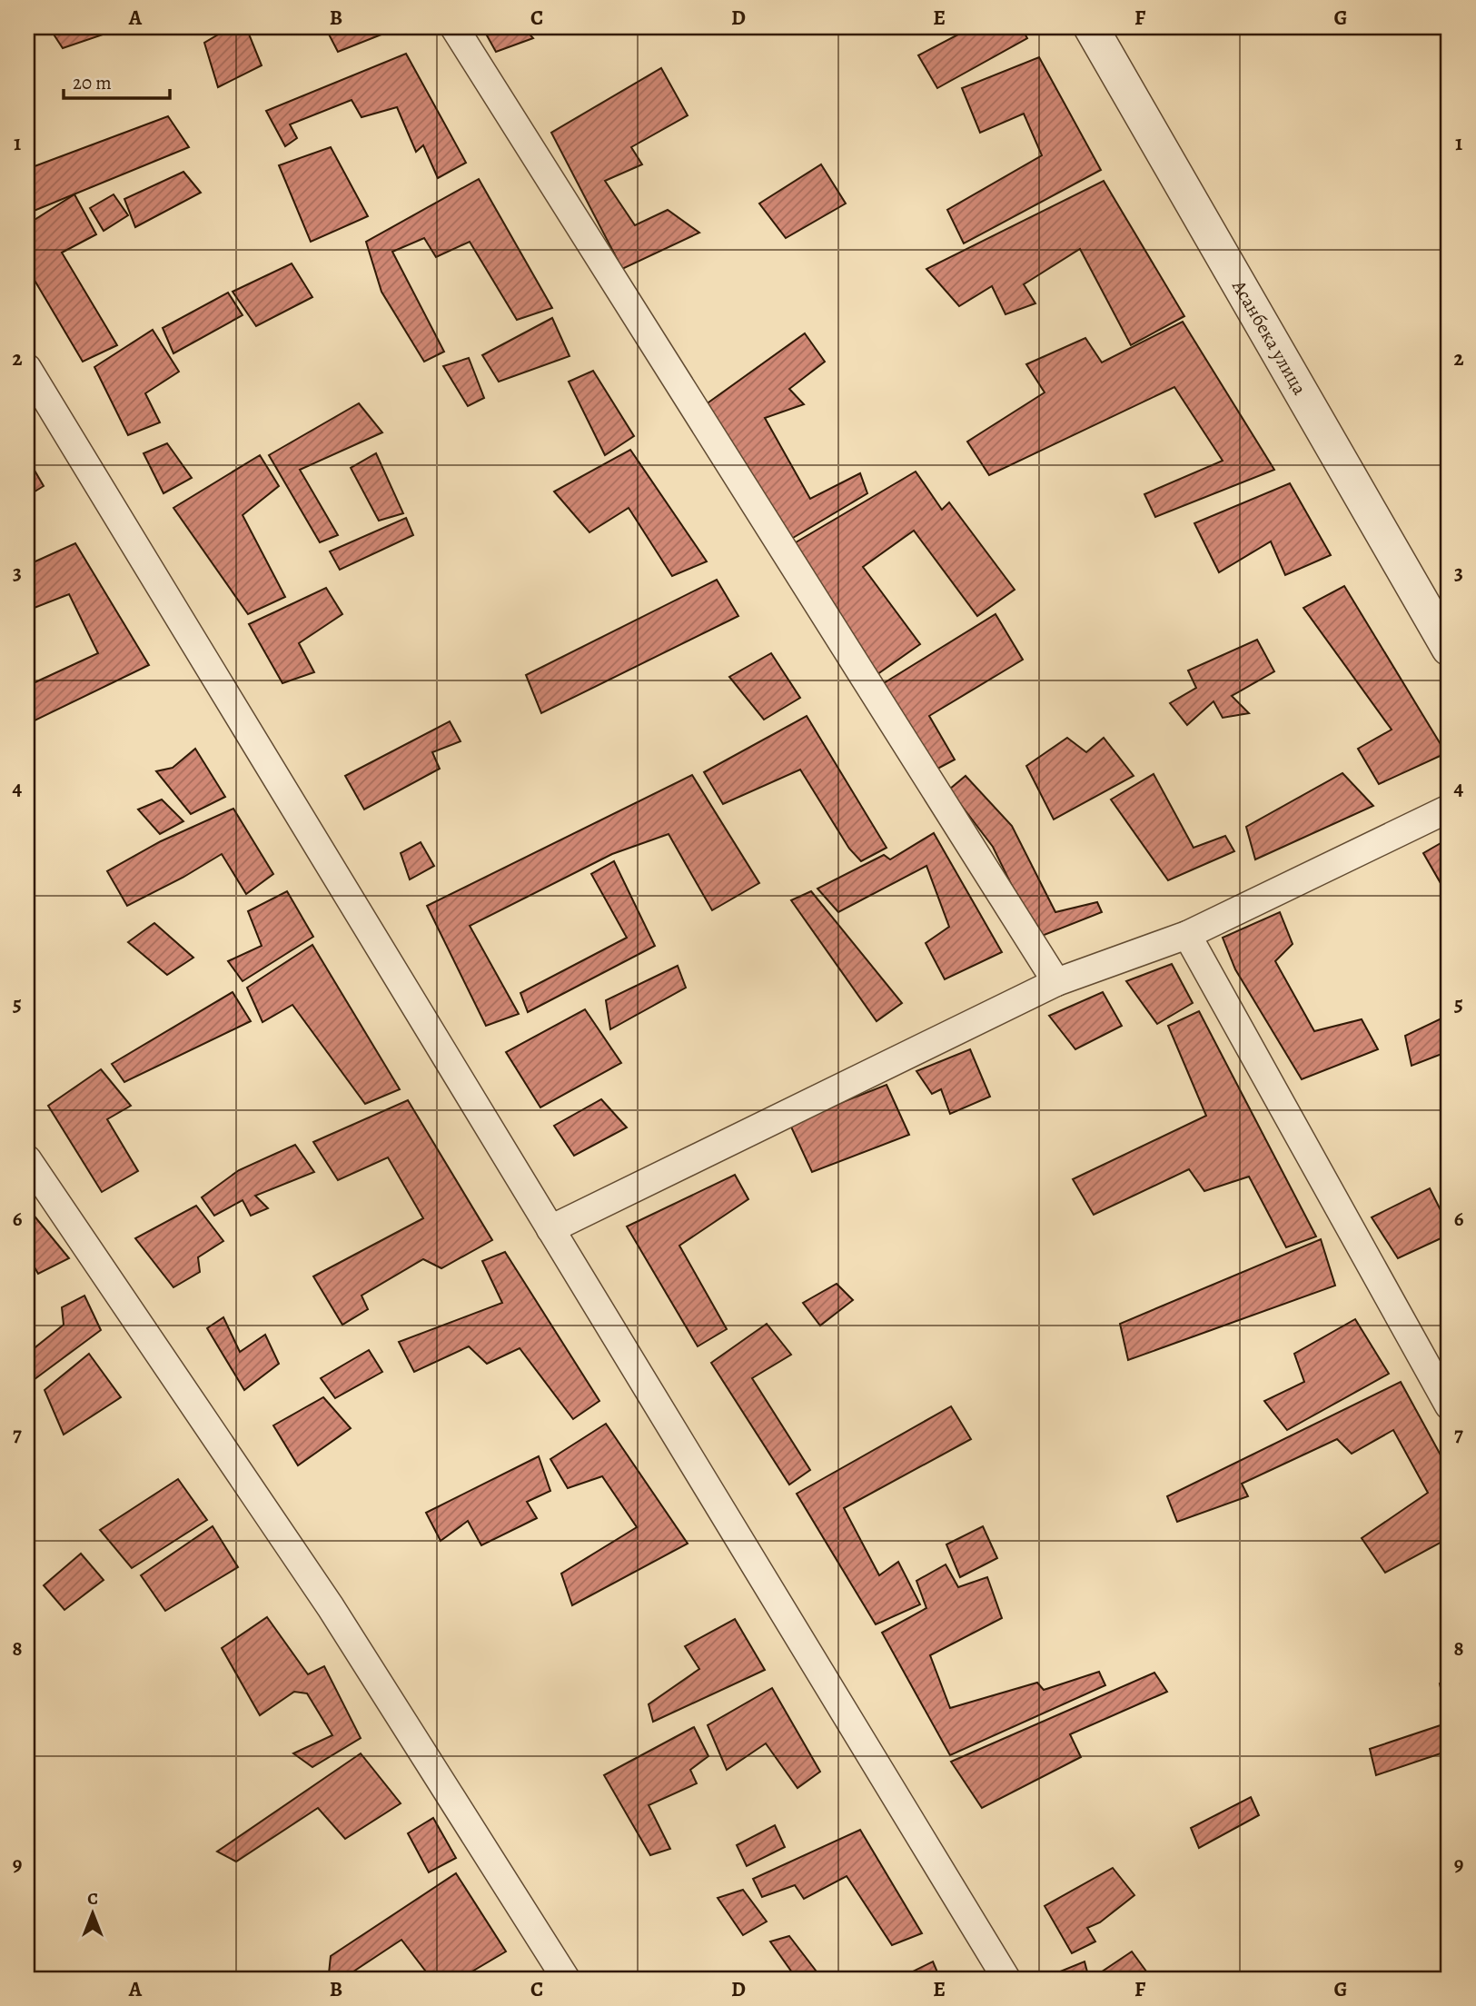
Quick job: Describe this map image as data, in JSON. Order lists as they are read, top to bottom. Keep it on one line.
{"streets":{"street":["Асанбека улица"]},"scale_bar":"20 m","north":"top","grid":{"columns":["A","B","C","D","E","F","G"],"rows":["1","2","3","4","5","6","7","8","9"]}}
